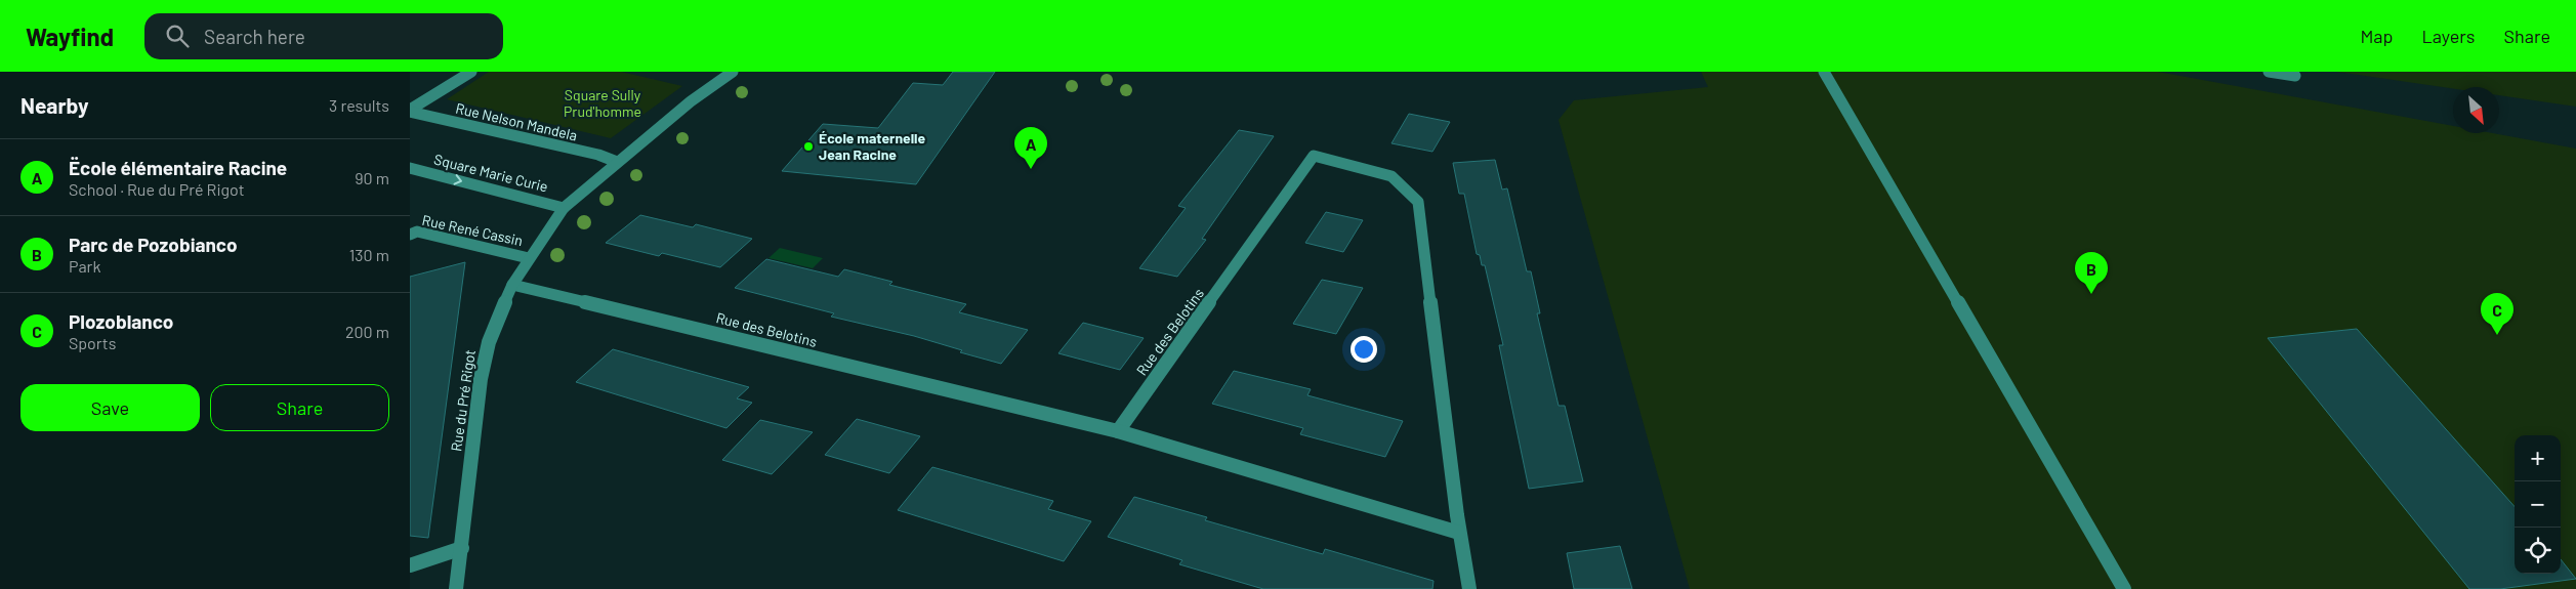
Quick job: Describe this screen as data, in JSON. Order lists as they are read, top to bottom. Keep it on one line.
{"streets":{"street":["Rue Nelson Mandela","Square Marie Curie","Rue René Cassin","Rue des Belotins","Rue du Pré Rigot"]},"crossings":[["Rue Nelson Mandela","Rue du Pré Rigot"],["Square Marie Curie","Rue du Pré Rigot"],["Rue René Cassin","Rue du Pré Rigot"],["Rue des Belotins","Rue du Pré Rigot"]],"one_way":["Square Marie Curie"],"parks":["Square Sully Prud'homme"],"places":["École maternelle Jean Racine"],"north":"bottom right","page":{"header":"Wayfind","search":"Search here","nav":["Map","Layers","Share"],"heading":["Nearby","3 results"],"pins":["A","B","C"],"list":[{"mark":"A","name":"Ëcole élémentaire Racine","note":"School · Rue du Pré Rigot","value":"90 m"},{"mark":"B","name":"Parc de Pozobianco","note":"Park","value":"130 m"},{"mark":"C","name":"Plozoblanco","note":"Sports","value":"200 m"}],"buttons":["Save","Share"],"map_buttons":["+","−"]}}
